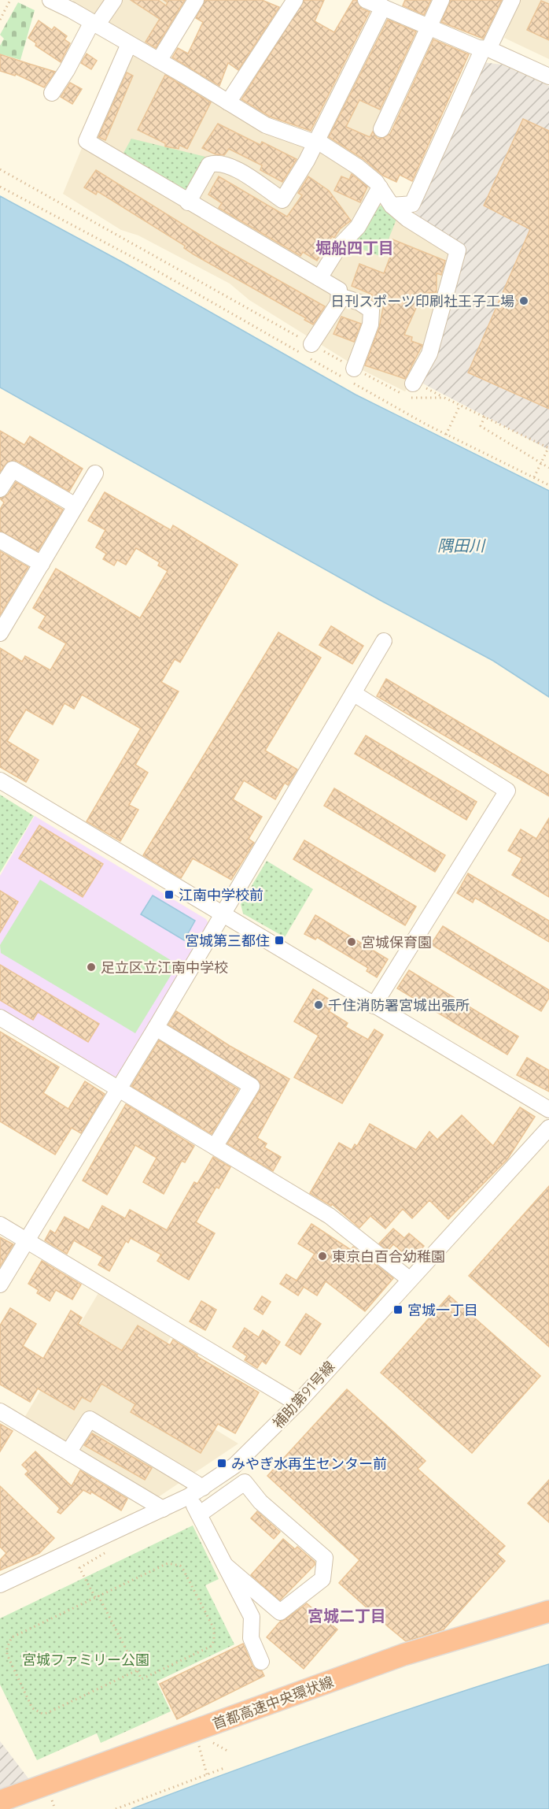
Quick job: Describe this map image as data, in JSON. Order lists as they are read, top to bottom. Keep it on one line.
{"streets":{"highway":["首都高速中央環状線"],"street":["補助第91号線"]},"districts":["堀船四丁目","宮城二丁目"],"water":["隅田川"],"parks":["宮城ファミリー公園"],"places":{"other":["日刊スポーツ印刷社王子工場","宮城保育園","足立区立江南中学校","千住消防署宮城出張所","東京白百合幼稚園"],"transit":["江南中学校前","宮城第三都住","宮城一丁目","みやぎ水再生センター前"]}}
